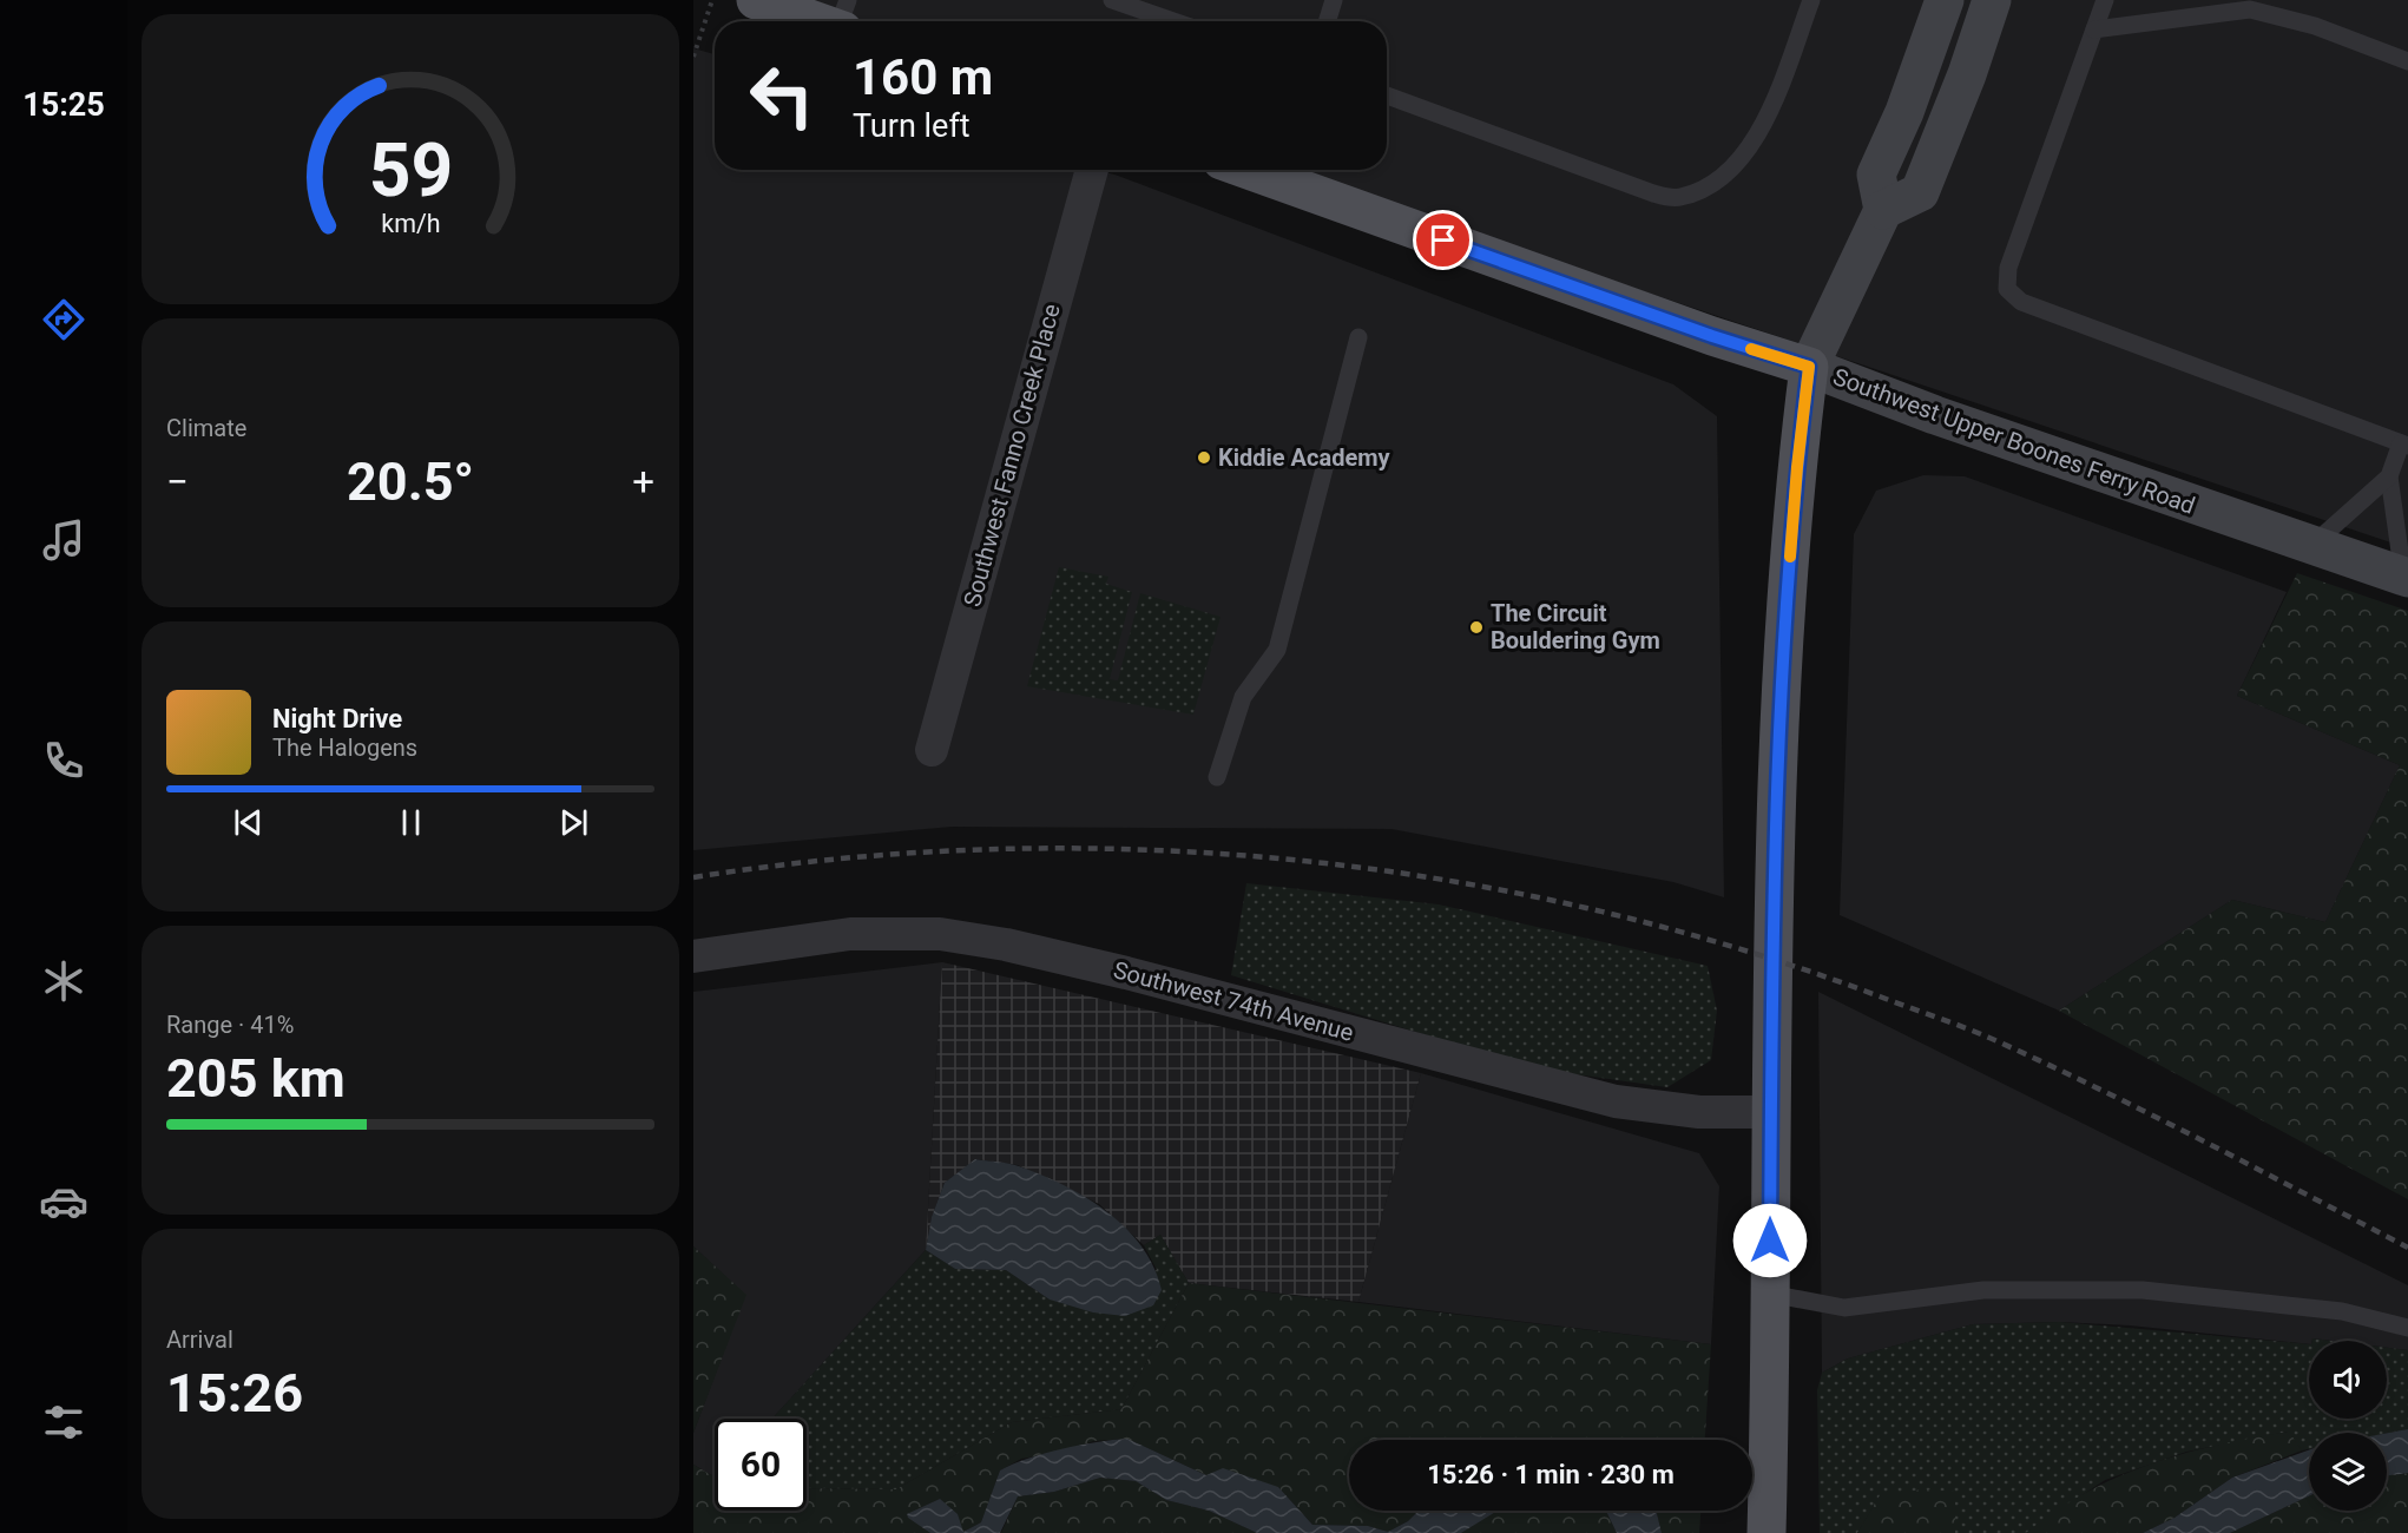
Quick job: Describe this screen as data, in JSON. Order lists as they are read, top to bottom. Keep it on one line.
{"streets":{"main road":["Southwest Upper Boones Ferry Road"],"street":["Southwest Fanno Creek Place","Southwest 74th Avenue"]},"places":["Kiddie Academy","The Circuit Bouldering Gym"],"page":{"tabs":"15:25","turn":["160 m","Turn left"],"tile":["Climate",["Range · 41%","205 km"],["Arrival","15:26"]],"heat":["−","20.5°","+"],"song":["Night Drive","The Halogens"],"limit":"60","trip":"15:26 · 1 min · 230 m","gauge":["59","km/h"]}}
